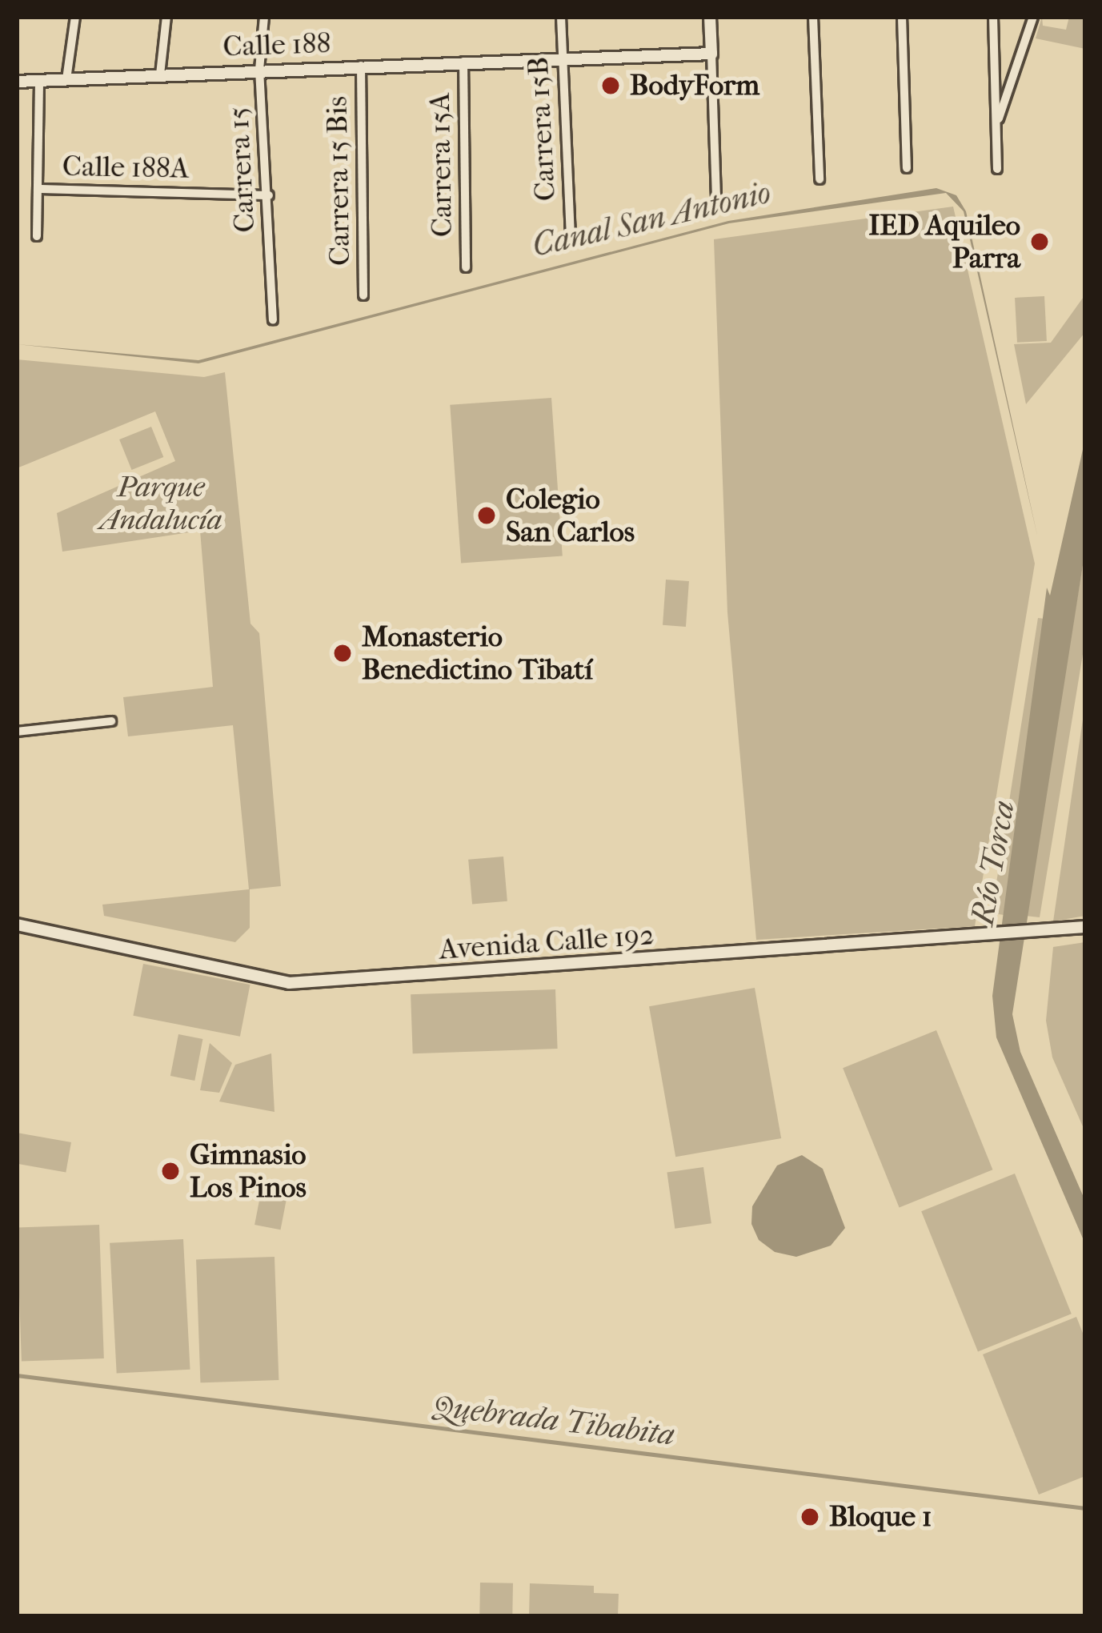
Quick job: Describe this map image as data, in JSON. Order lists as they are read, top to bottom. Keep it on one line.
{"streets":{"main road":["Calle 188","Avenida Calle 192"],"street":["Carrera 15B","Carrera 15A","Calle 188A","Carrera 15","Carrera 15 Bis"]},"crossings":[["Calle 188","Carrera 15B"],["Calle 188","Carrera 15A"],["Calle 188","Carrera 15"],["Calle 188","Carrera 15 Bis"],["Calle 188A","Carrera 15"]],"water":["Canal San Antonio","Río Torca","Quebrada Tibabita"],"parks":["Parque Andalucía"],"places":["BodyForm","IED Aquileo Parra","Colegio San Carlos","Monasterio Benedictino Tibatí","Gimnasio Los Pinos","Bloque 1"]}
